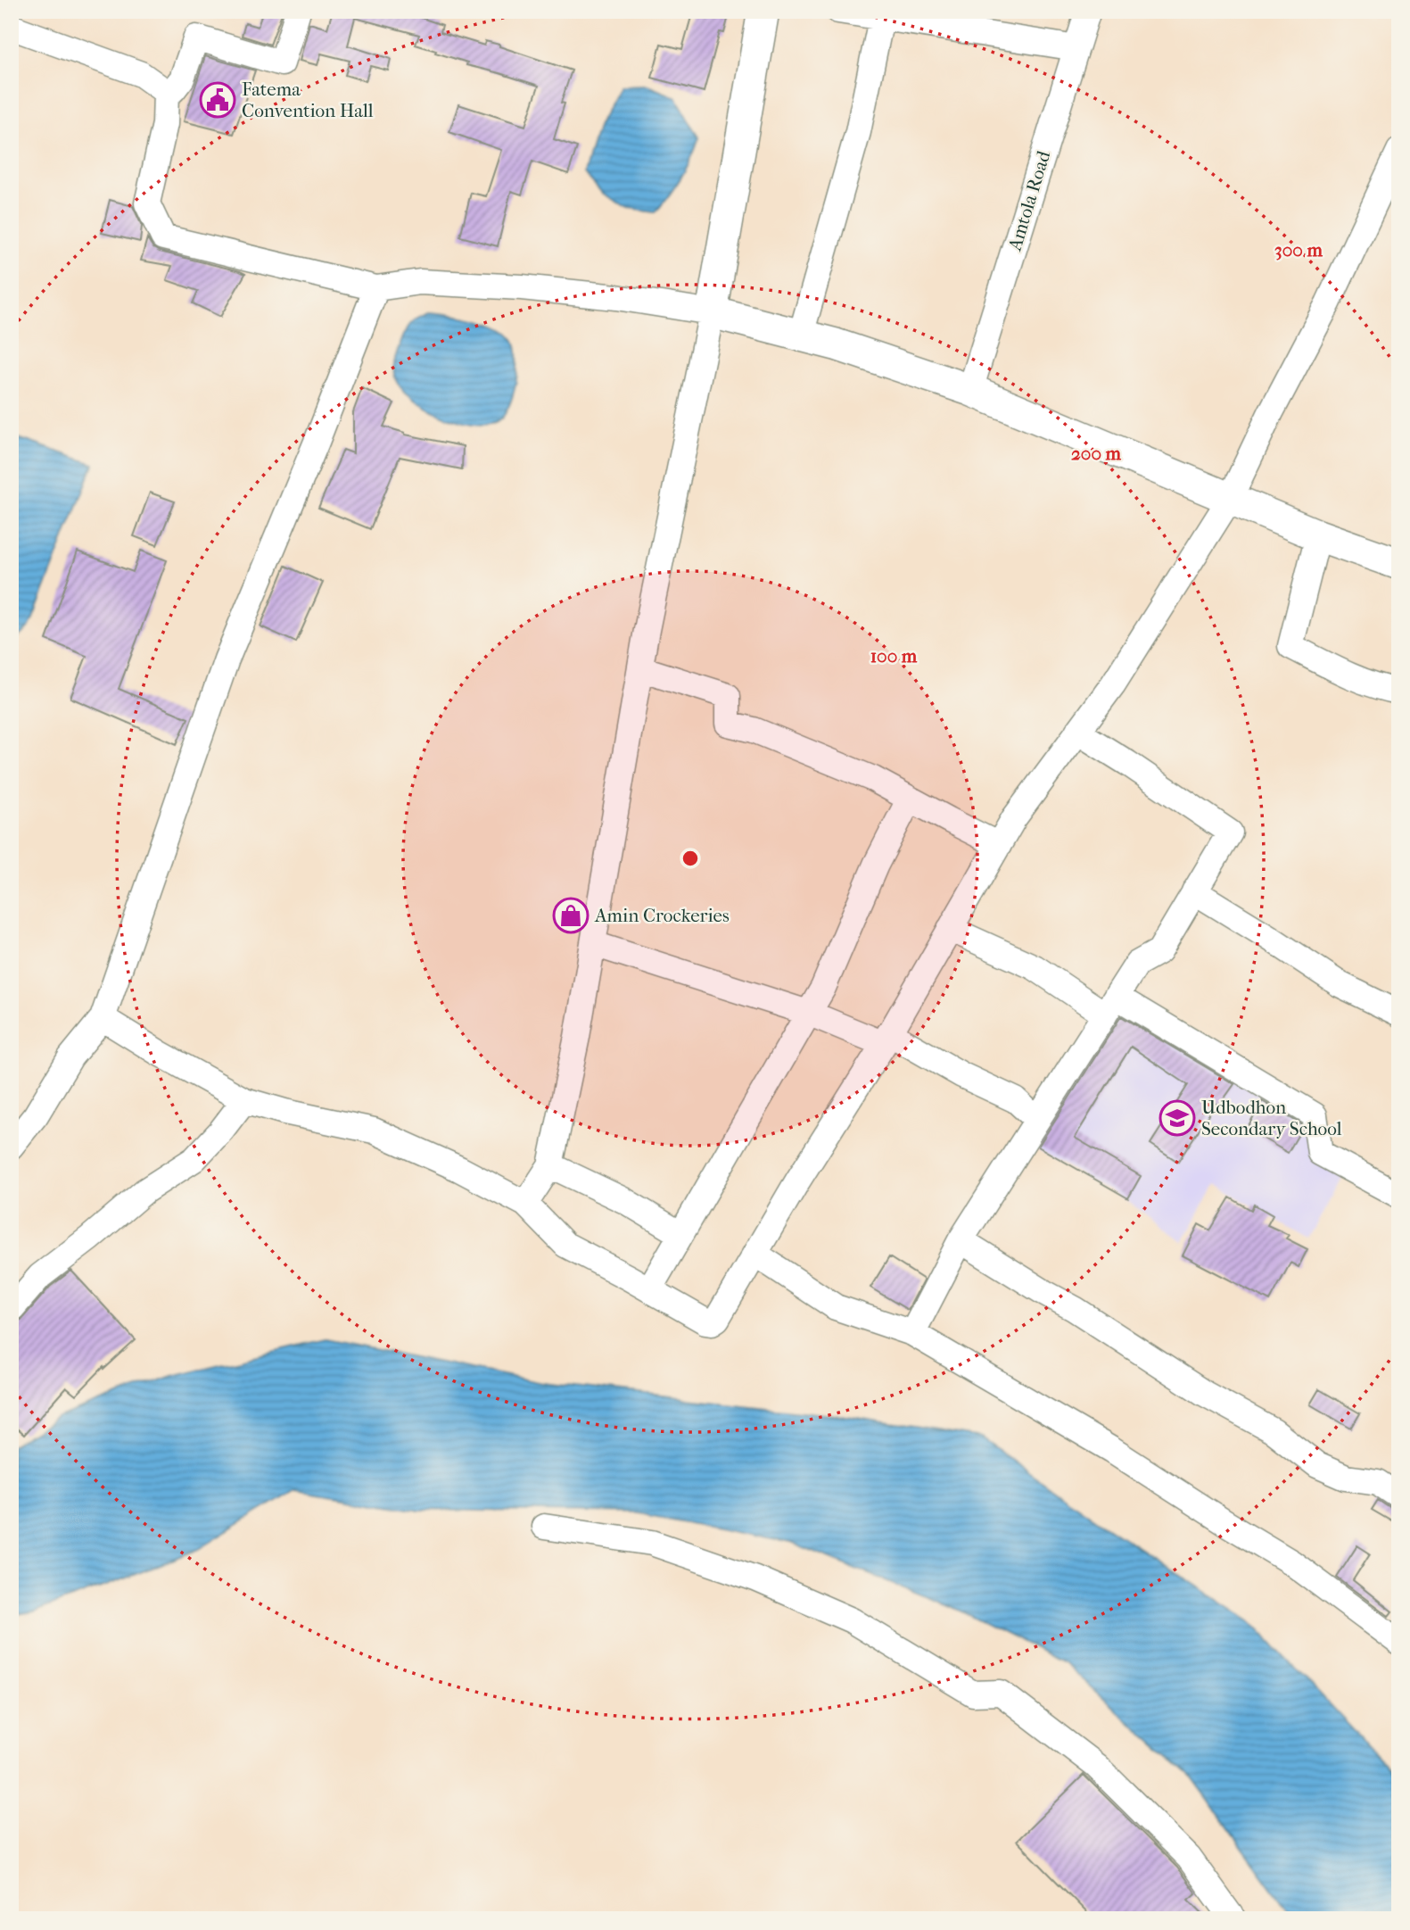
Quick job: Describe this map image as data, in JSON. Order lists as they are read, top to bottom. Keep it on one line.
{"streets":{"street":["Amtola Road"]},"places":{"public building":["Fatema Convention Hall"],"shop":["Amin Crockeries"],"school or university":["Udbodhon Secondary School"]},"rings":["300 m","200 m","100 m"]}
